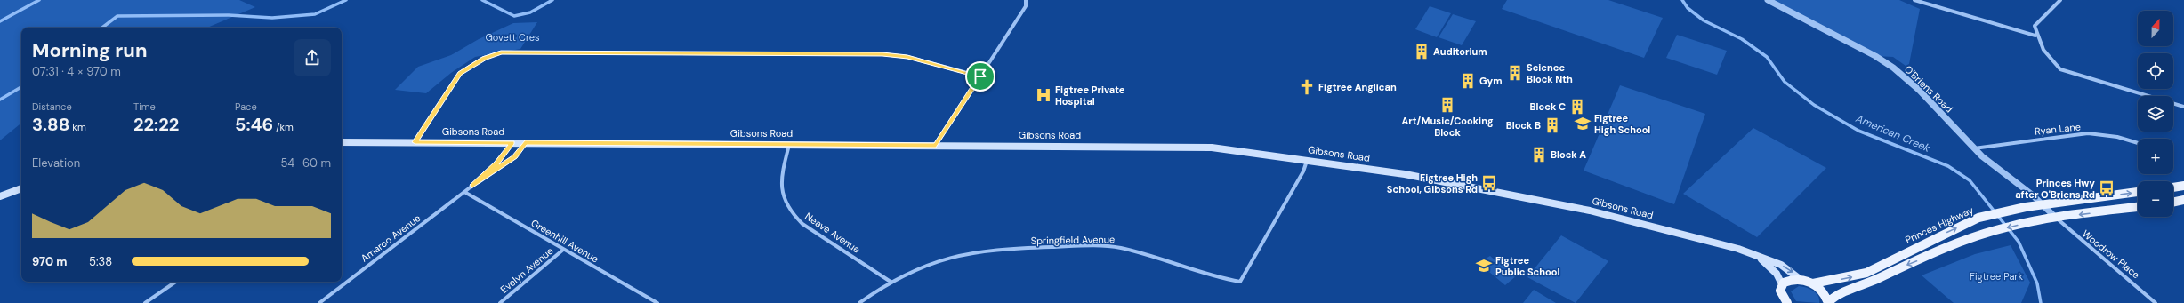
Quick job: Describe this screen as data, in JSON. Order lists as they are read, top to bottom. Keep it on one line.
{"streets":{"main road":["Gibsons Road","Princes Highway"],"street":["O'Briens Road","Ryan Lane","Neave Avenue","Amaroo Avenue","Springfield Avenue","Greenhill Avenue","Woodrow Place","Evelyn Avenue"]},"crossings":[["O'Briens Road","Ryan Lane"],["O'Briens Road","Princes Highway"],["O'Briens Road","Woodrow Place"],["Gibsons Road","Neave Avenue"],["Gibsons Road","Amaroo Avenue"],["Gibsons Road","Springfield Avenue"],["Neave Avenue","Springfield Avenue"],["Amaroo Avenue","Greenhill Avenue"],["Greenhill Avenue","Evelyn Avenue"]],"water":["American Creek"],"parks":["Govett Cres","Figtree Park"],"places":{"building":["Auditorium","Science Block Nth","Gym","Art/Music/Cooking Block","Block C","Block B","Block A"],"church":["Figtree Anglican"],"hospital":["Figtree Private Hospital"],"school or university":["Figtree High School","Figtree Public School"],"bus stop":["Figtree High School, Gibsons Rd","Princes Hwy after O'Briens Rd"]},"north":"top","page":{"map_buttons":["+","−"],"heading":["Morning run","07:31 · 4 × 970 m"],"stats":[["Distance","3.88 km"],["Time","22:22"],["Pace","5:46 /km"]],"chart":["Elevation","54–60 m"],"list":[{"name":"970 m","note":"5:38"}]}}
